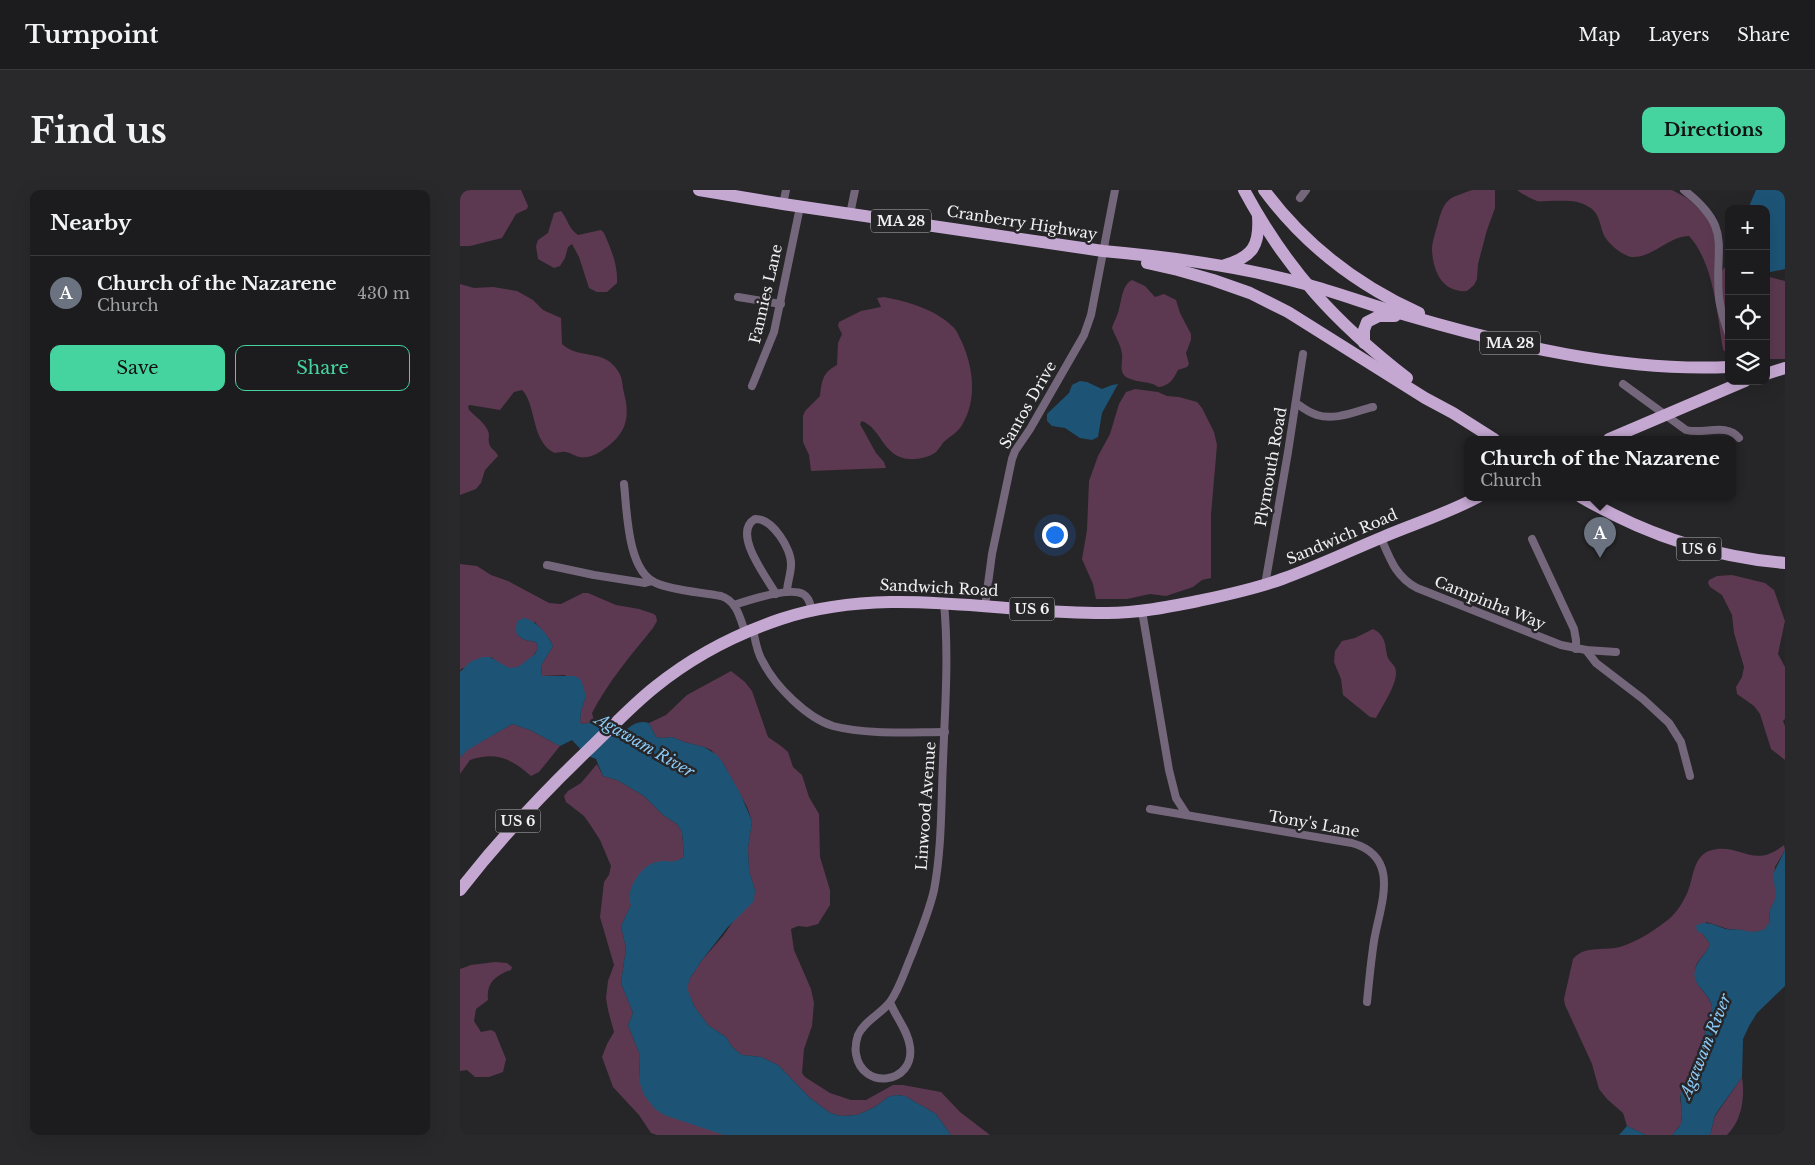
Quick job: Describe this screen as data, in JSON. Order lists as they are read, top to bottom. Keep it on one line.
{"streets":{"main road":["MA 28","Cranberry Highway","Sandwich Road","US 6"],"street":["Fannies Lane","Santos Drive","Plymouth Road","Campinha Way","Linwood Avenue","Tony's Lane"]},"crossings":[["Cranberry Highway","Fannies Lane"],["Cranberry Highway","Santos Drive"],["Santos Drive","Sandwich Road"],["Plymouth Road","Sandwich Road"],["Sandwich Road","Campinha Way"],["Sandwich Road","Linwood Avenue"]],"water":["Agawam River"],"page":{"header":"Turnpoint","nav":["Map","Layers","Share"],"buttons":["Directions",["Save","Share"]],"title":"Find us","heading":"Nearby","map_buttons":["+","−"],"list":[{"mark":"A","name":"Church of the Nazarene","note":"Church","value":"430 m"}],"popup":["Church of the Nazarene","Church"],"pins":"A"}}
